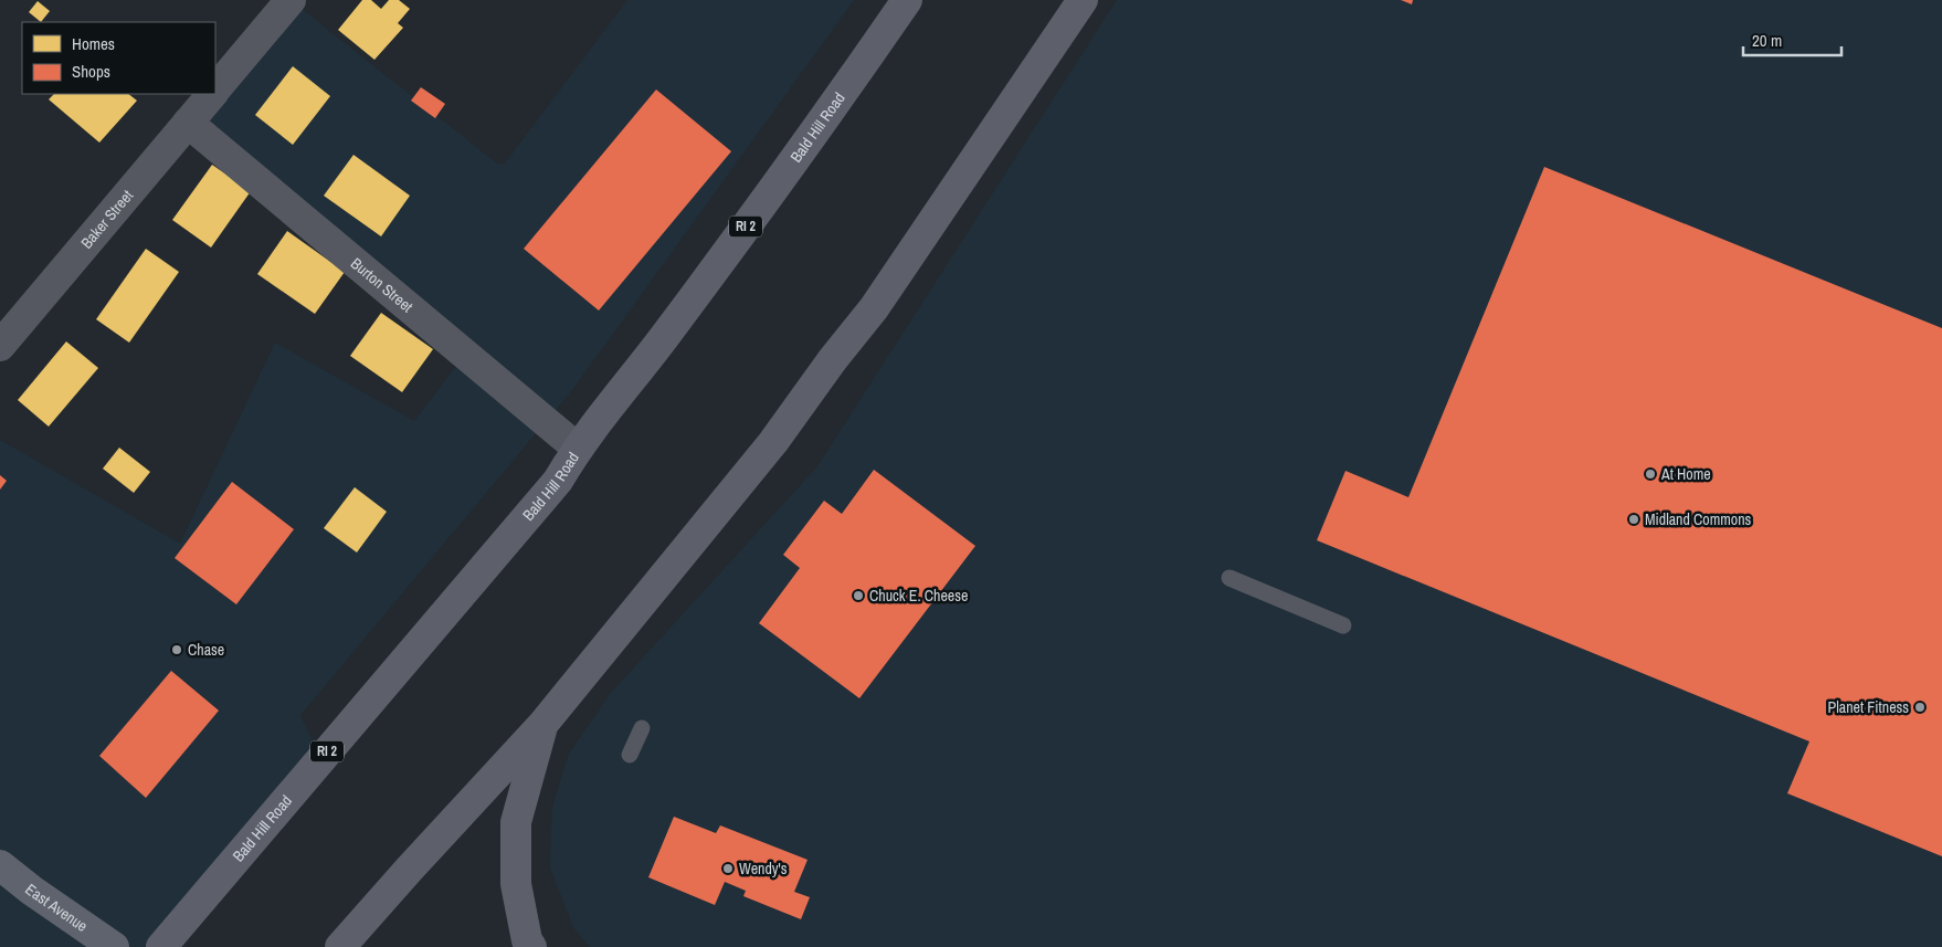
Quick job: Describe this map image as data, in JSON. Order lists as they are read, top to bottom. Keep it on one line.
{"streets":{"main road":["Bald Hill Road","RI 2","East Avenue"],"street":["Baker Street","Burton Street"]},"crossings":[["Bald Hill Road","Burton Street"],["Baker Street","Burton Street"]],"places":["At Home","Midland Commons","Chuck E. Cheese","Chase","Planet Fitness","Wendy's"],"legend":["Homes","Shops"],"scale_bar":"20 m"}
